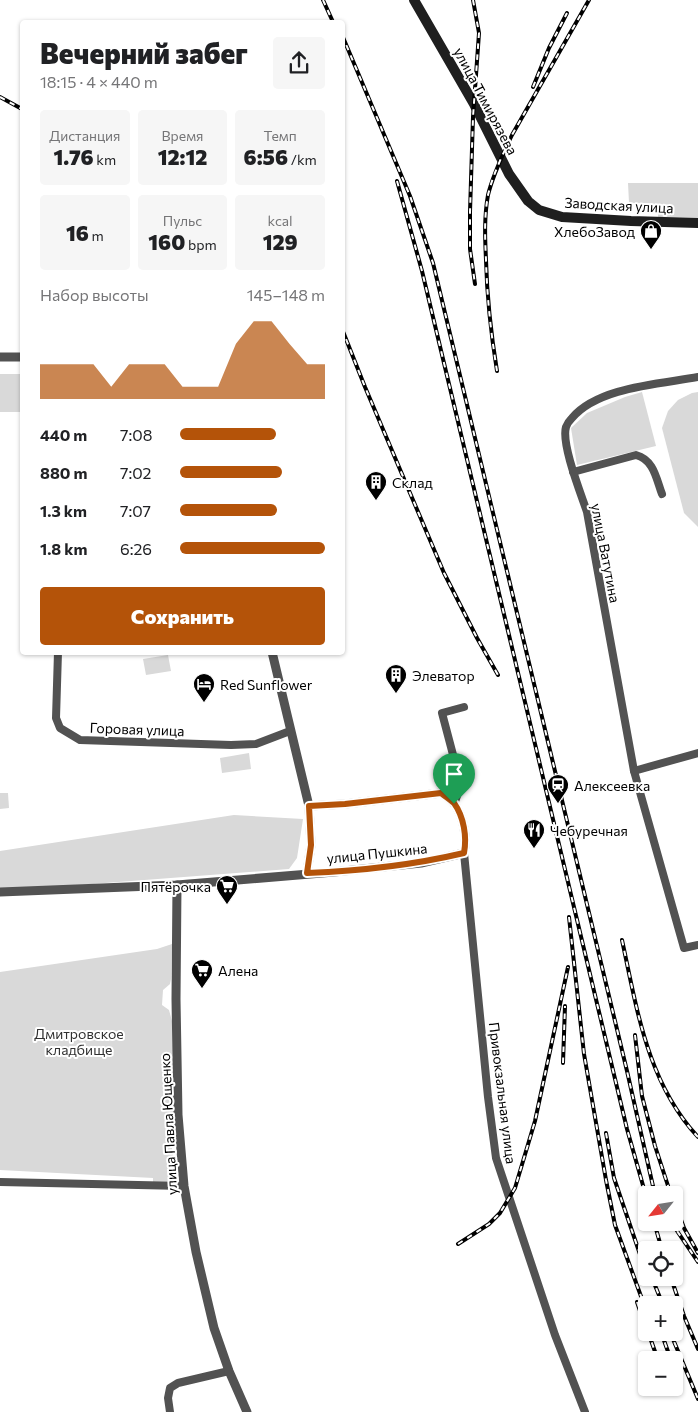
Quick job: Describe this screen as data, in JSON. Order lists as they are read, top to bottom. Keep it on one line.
{"streets":{"main road":["улица Тимирязева","Заводская улица"],"street":["улица Ватутина","Горовая улица","улица Пушкина","Привокзальная улица","улица Павла Ющенко"]},"crossings":[["улица Тимирязева","Заводская улица"],["улица Пушкина","Привокзальная улица"],["улица Пушкина","улица Павла Ющенко"]],"parks":["Дмитровское кладбище"],"places":{"shop":["ХлебоЗавод"],"building":["Склад","Элеватор"],"hotel":["Red Sunflower"],"station":["Алексеевка"],"restaurant":["Чебуречная"],"supermarket":["Пятёрочка","Алена"]},"north":"bottom left","page":{"heading":["Вечерний забег","18:15 · 4 × 440 m"],"stats":[["Дистанция","1.76 km"],["Время","12:12"],["Темп","6:56 /km"],["16 m"],["Пульс","160 bpm"],["kcal","129"]],"chart":["Набор высоты","145–148 m"],"list":[{"name":"440 m","note":"7:08"},{"name":"880 m","note":"7:02"},{"name":"1.3 km","note":"7:07"},{"name":"1.8 km","note":"6:26"}],"buttons":"Сохранить","map_buttons":["+","−"]}}
